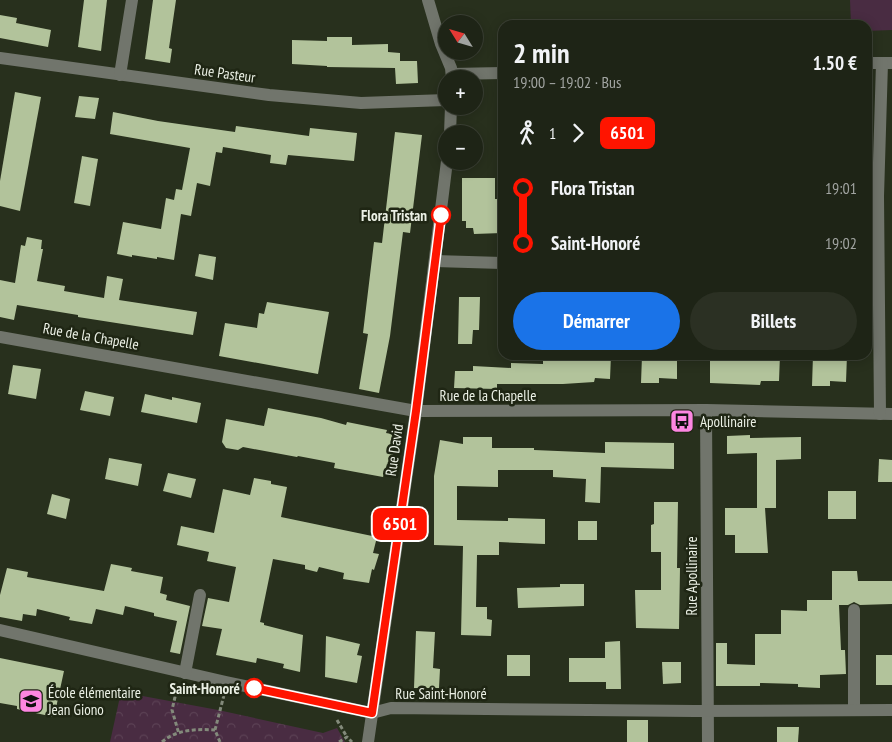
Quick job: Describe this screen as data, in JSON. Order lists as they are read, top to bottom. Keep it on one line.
{"streets":{"street":["Rue Pasteur","Rue de la Chapelle","Rue David","Rue Apollinaire","Rue Saint-Honoré"]},"crossings":[["Rue de la Chapelle","Rue David"],["Rue de la Chapelle","Rue Apollinaire"],["Rue David","Rue Saint-Honoré"],["Rue Apollinaire","Rue Saint-Honoré"]],"places":{"other":["Flora Tristan","Saint-Honoré"],"bus stop":["Apollinaire"],"school or university":["École élémentaire Jean Giono"]},"lines":["bus line 6501"],"north":"top left","page":{"on_map":"6501","map_buttons":["+","−"],"heading":["2 min","19:00 – 19:02 · Bus","1.50 €"],"legs":["1","6501"],"list":[{"name":"Flora Tristan","value":"19:01"},{"name":"Saint-Honoré","value":"19:02"}],"buttons":["Démarrer","Billets"]}}
